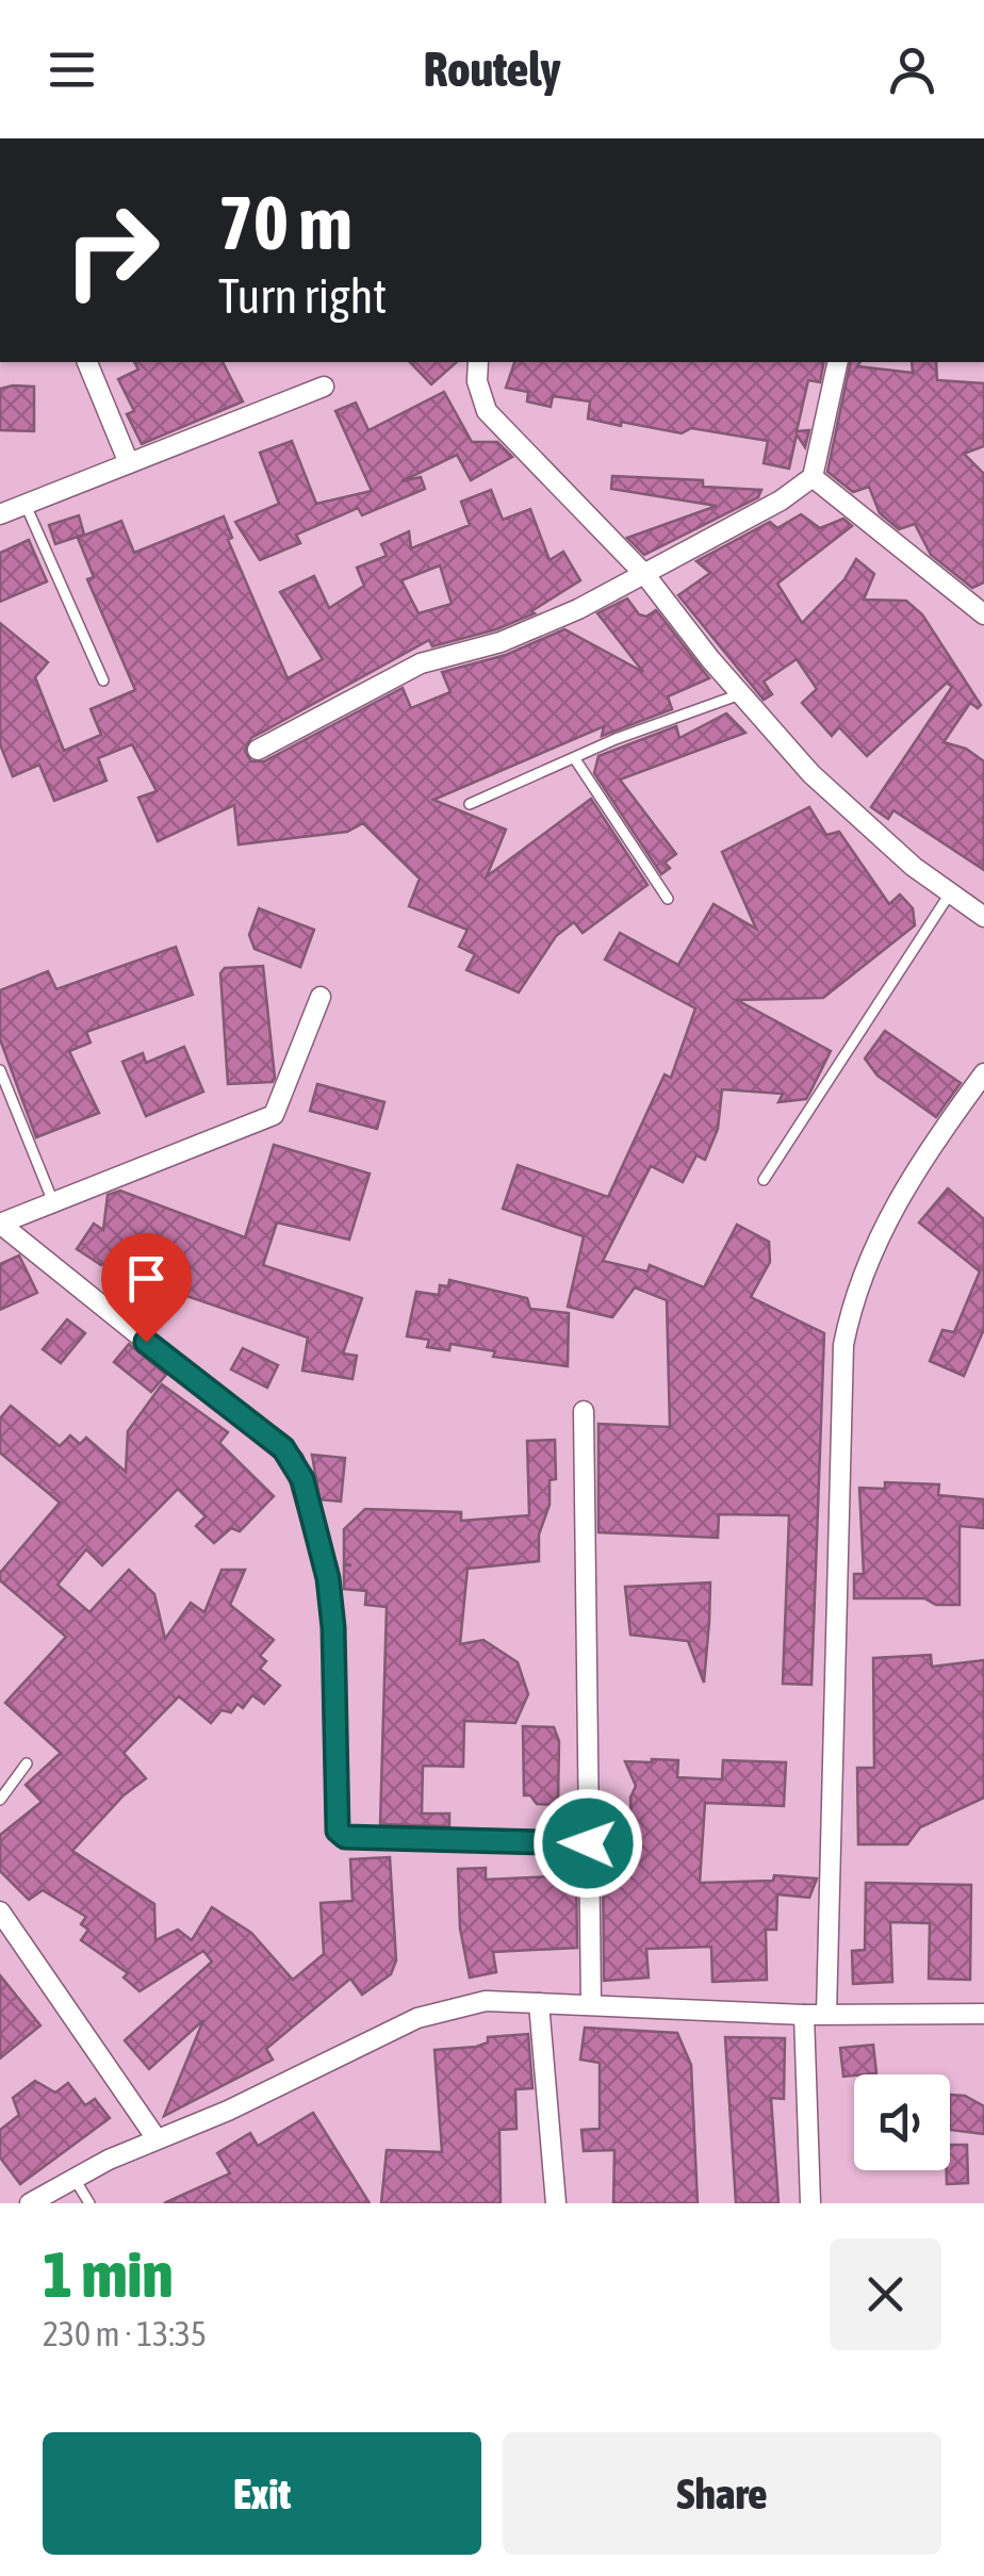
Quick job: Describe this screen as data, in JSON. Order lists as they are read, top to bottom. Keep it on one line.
{"page":{"header":"Routely","turn":["70 m","Turn right"],"heading":["1 min","230 m · 13:35"],"buttons":["Exit","Share"]}}
